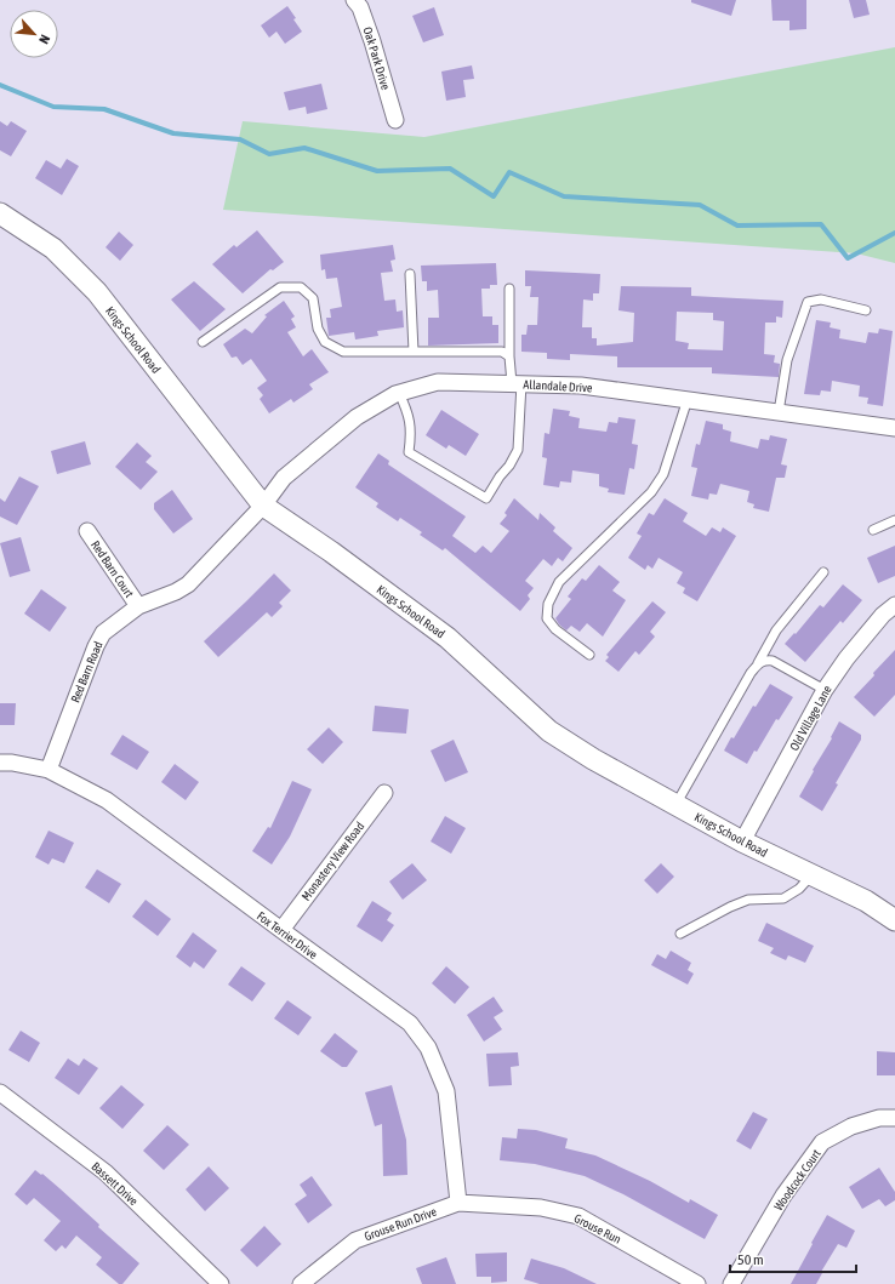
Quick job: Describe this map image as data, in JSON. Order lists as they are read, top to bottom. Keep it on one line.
{"streets":{"street":["Oak Park Drive","Kings School Road","Allandale Drive","Red Barn Court","Red Barn Road","Old Village Lane","Monastery View Road","Fox Terrier Drive","Woodcock Court","Bassett Drive","Grouse Run Drive","Grouse Run"]},"crossings":[["Kings School Road","Allandale Drive"],["Kings School Road","Red Barn Road"],["Kings School Road","Old Village Lane"],["Allandale Drive","Red Barn Road"],["Red Barn Court","Red Barn Road"],["Red Barn Road","Fox Terrier Drive"],["Monastery View Road","Fox Terrier Drive"],["Fox Terrier Drive","Grouse Run Drive"],["Fox Terrier Drive","Grouse Run"],["Grouse Run Drive","Grouse Run"]],"scale_bar":"50 m","north":"bottom right"}
